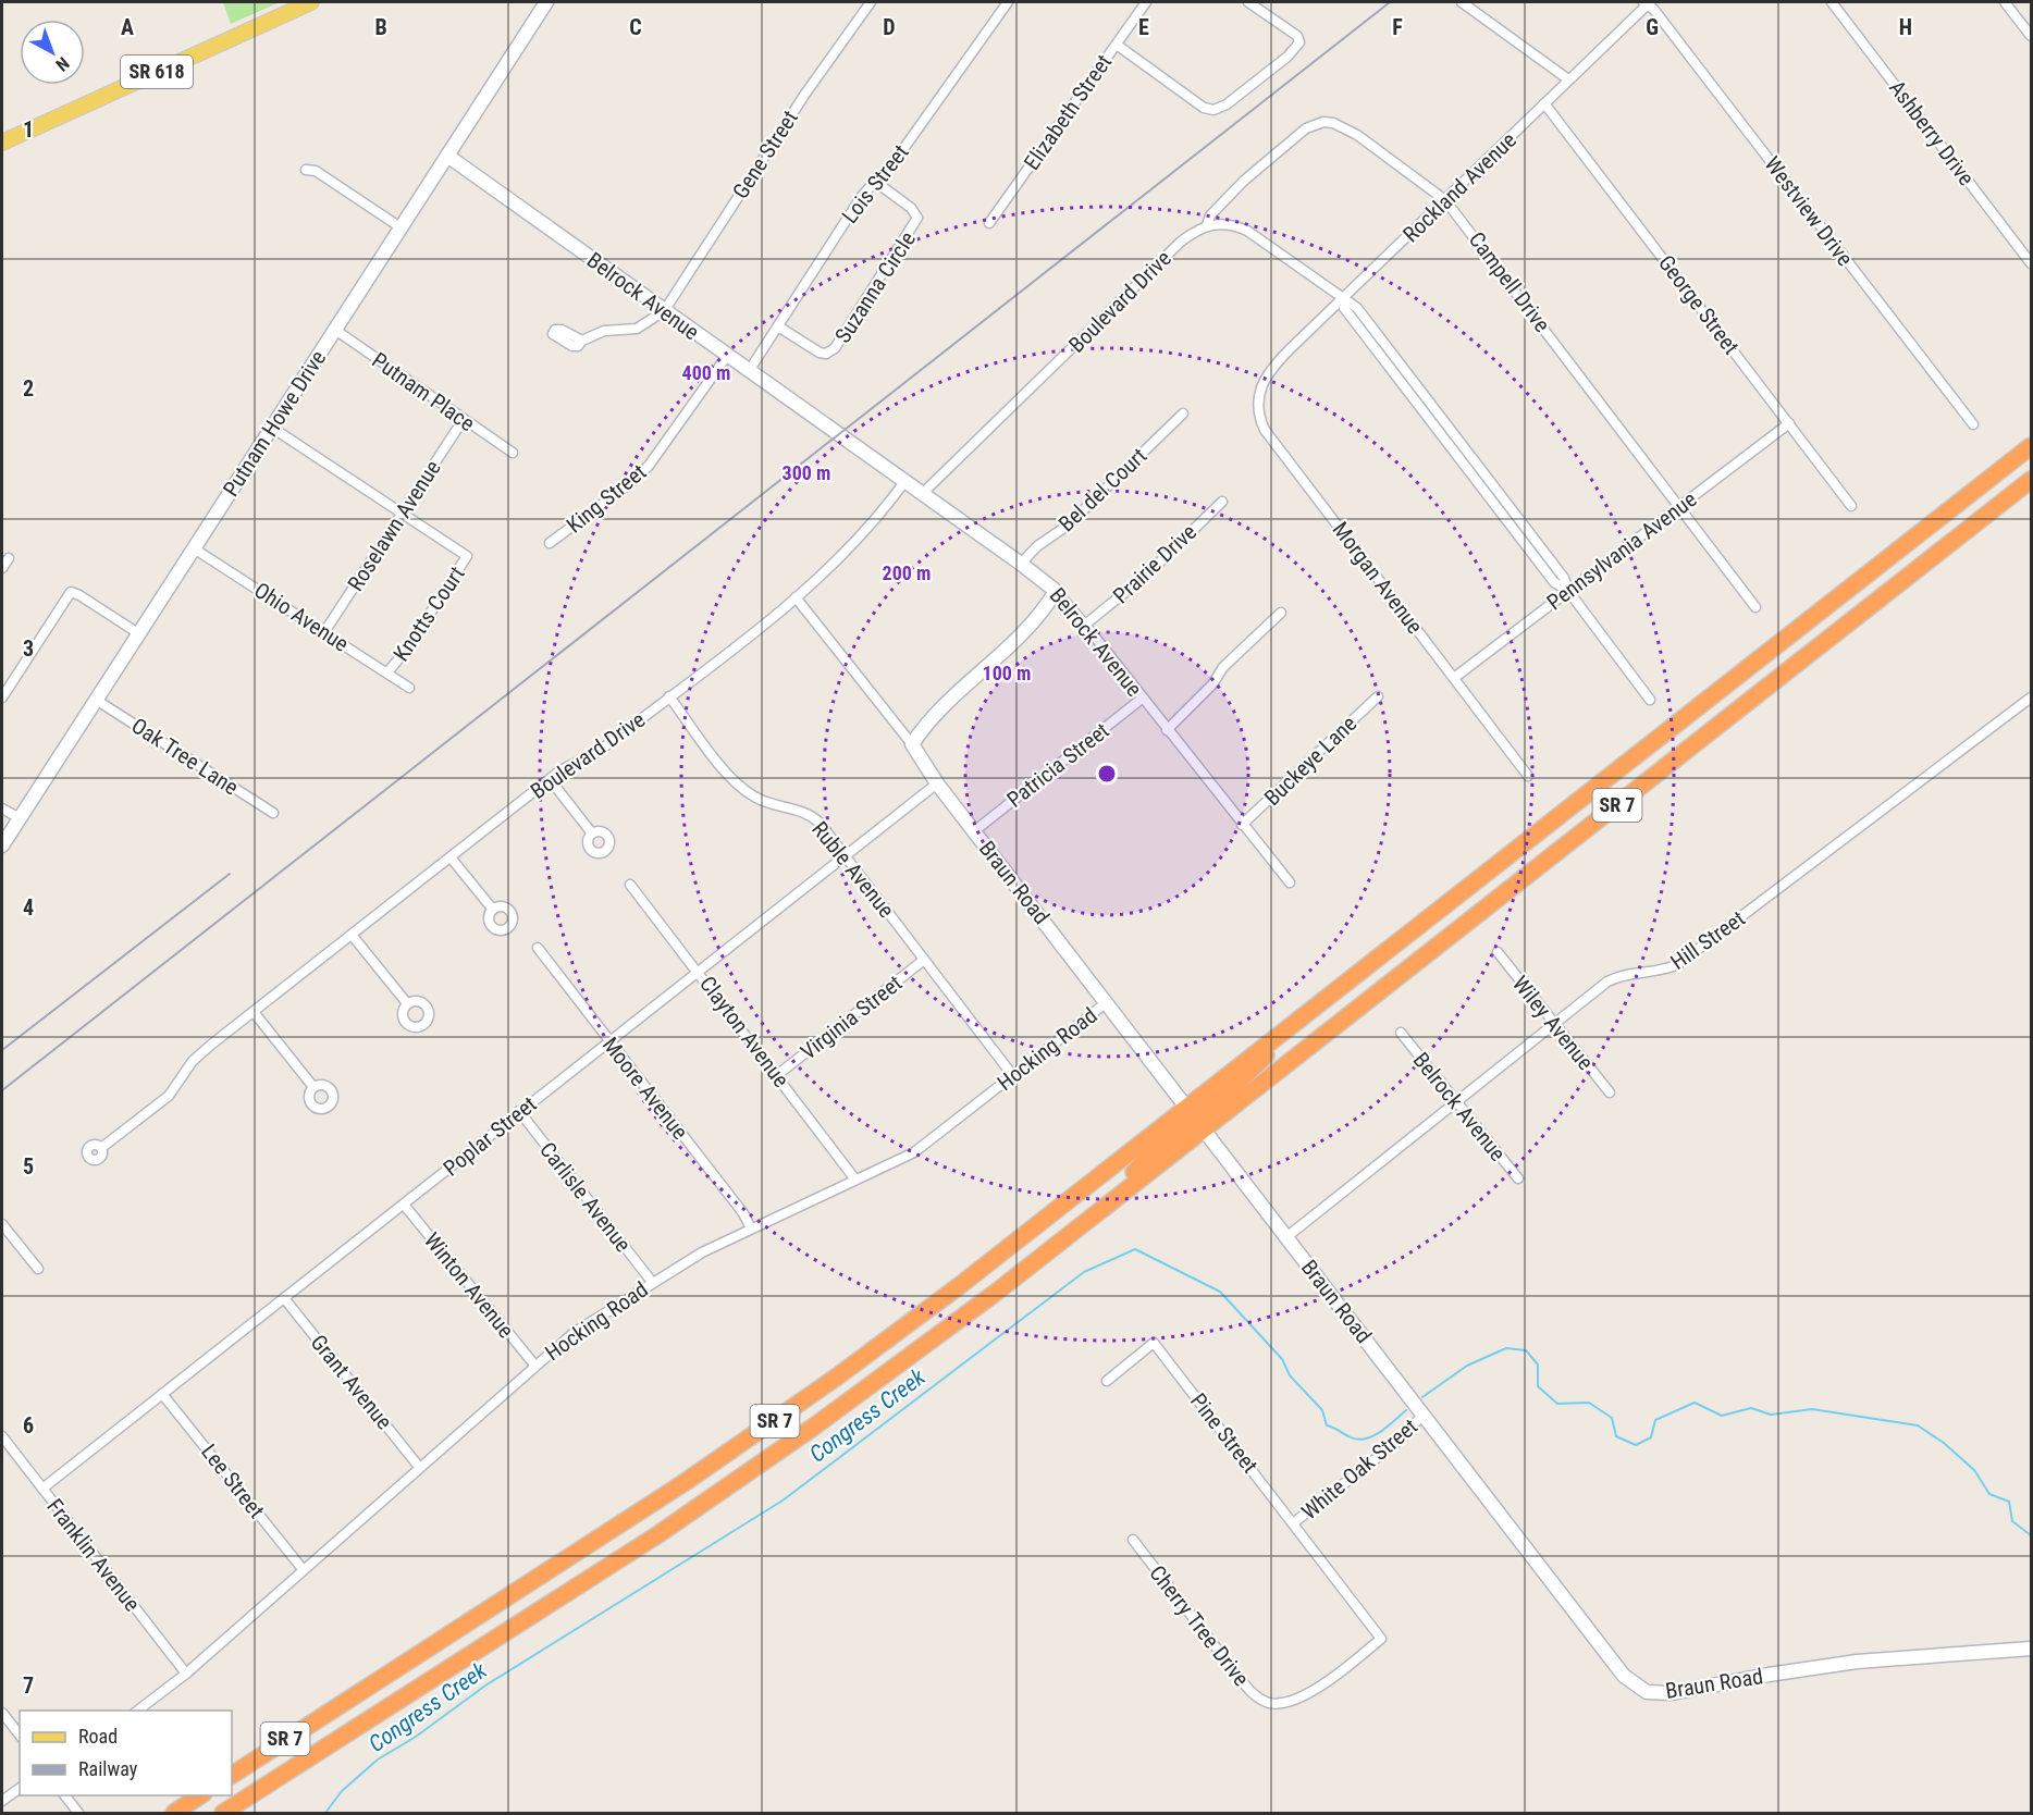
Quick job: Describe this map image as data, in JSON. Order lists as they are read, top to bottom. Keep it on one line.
{"streets":{"highway":["SR 7"],"main road":["SR 618"],"street":["Elizabeth Street","Ashberry Drive","Gene Street","Lois Street","Rockland Avenue","Westview Drive","Campell Drive","Suzanna Circle","Belrock Avenue","Boulevard Drive","George Street","Putnam Place","Putnam Howe Drive","Bel del Court","King Street","Roselawn Avenue","Pennsylvania Avenue","Prairie Drive","Morgan Avenue","Knotts Court","Ohio Avenue","Oak Tree Lane","Buckeye Lane","Patricia Street","Ruble Avenue","Braun Road","Hill Street","Virginia Street","Wiley Avenue","Clayton Avenue","Hocking Road","Moore Avenue","Poplar Street","Carlisle Avenue","Winton Avenue","Grant Avenue","Pine Street","White Oak Street","Lee Street","Franklin Avenue","Cherry Tree Drive"]},"crossings":[["Gene Street","Belrock Avenue"],["Lois Street","Suzanna Circle"],["Lois Street","Belrock Avenue"],["Rockland Avenue","Westview Drive"],["Rockland Avenue","Campell Drive"],["Rockland Avenue","George Street"],["Rockland Avenue","Morgan Avenue"],["Campell Drive","Boulevard Drive"],["Campell Drive","Pennsylvania Avenue"],["Belrock Avenue","Boulevard Drive"],["Belrock Avenue","Putnam Howe Drive"],["Belrock Avenue","Bel del Court"],["Belrock Avenue","King Street"],["Belrock Avenue","Prairie Drive"],["Belrock Avenue","Buckeye Lane"],["Belrock Avenue","Patricia Street"],["Belrock Avenue","Hill Street"],["Boulevard Drive","Ruble Avenue"],["Boulevard Drive","Braun Road"],["George Street","Pennsylvania Avenue"],["Putnam Place","Putnam Howe Drive"],["Putnam Place","Roselawn Avenue"],["Putnam Howe Drive","Ohio Avenue"],["Putnam Howe Drive","Oak Tree Lane"],["Roselawn Avenue","Knotts Court"],["Roselawn Avenue","Ohio Avenue"],["Pennsylvania Avenue","Morgan Avenue"],["Knotts Court","Ohio Avenue"],["Patricia Street","Braun Road"],["SR 7","Braun Road"],["Ruble Avenue","Virginia Street"],["Ruble Avenue","Hocking Road"],["Ruble Avenue","Poplar Street"],["Braun Road","Hill Street"],["Braun Road","Hocking Road"],["Braun Road","Poplar Street"],["Braun Road","White Oak Street"],["Hill Street","Wiley Avenue"],["Virginia Street","Clayton Avenue"],["Clayton Avenue","Hocking Road"],["Clayton Avenue","Poplar Street"],["Hocking Road","Moore Avenue"],["Hocking Road","Carlisle Avenue"],["Hocking Road","Winton Avenue"],["Hocking Road","Grant Avenue"],["Hocking Road","Lee Street"],["Hocking Road","Franklin Avenue"],["Moore Avenue","Poplar Street"],["Poplar Street","Carlisle Avenue"],["Poplar Street","Winton Avenue"],["Poplar Street","Grant Avenue"],["Poplar Street","Lee Street"],["Poplar Street","Franklin Avenue"],["Pine Street","White Oak Street"],["Pine Street","Cherry Tree Drive"],["White Oak Street","Cherry Tree Drive"]],"water":["Congress Creek"],"legend":["Road","Railway"],"north":"bottom right","grid":{"columns":["A","B","C","D","E","F","G","H"],"rows":["1","2","3","4","5","6","7"]},"rings":["400 m","300 m","200 m","100 m"]}
